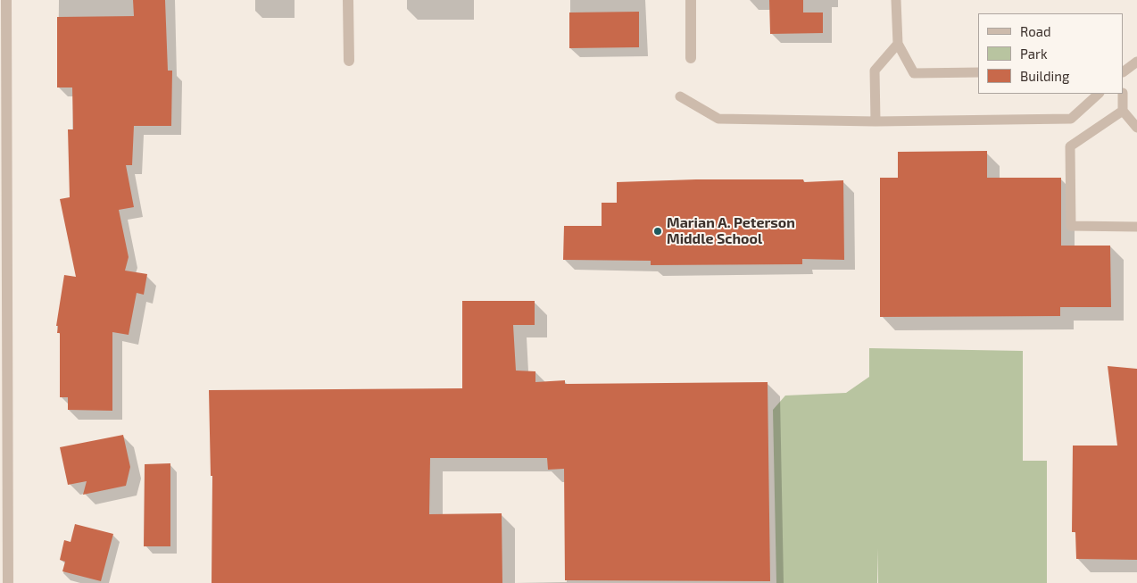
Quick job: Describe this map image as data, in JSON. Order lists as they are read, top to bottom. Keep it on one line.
{"places":["Marian A. Peterson Middle School"],"legend":["Road","Park","Building"]}
